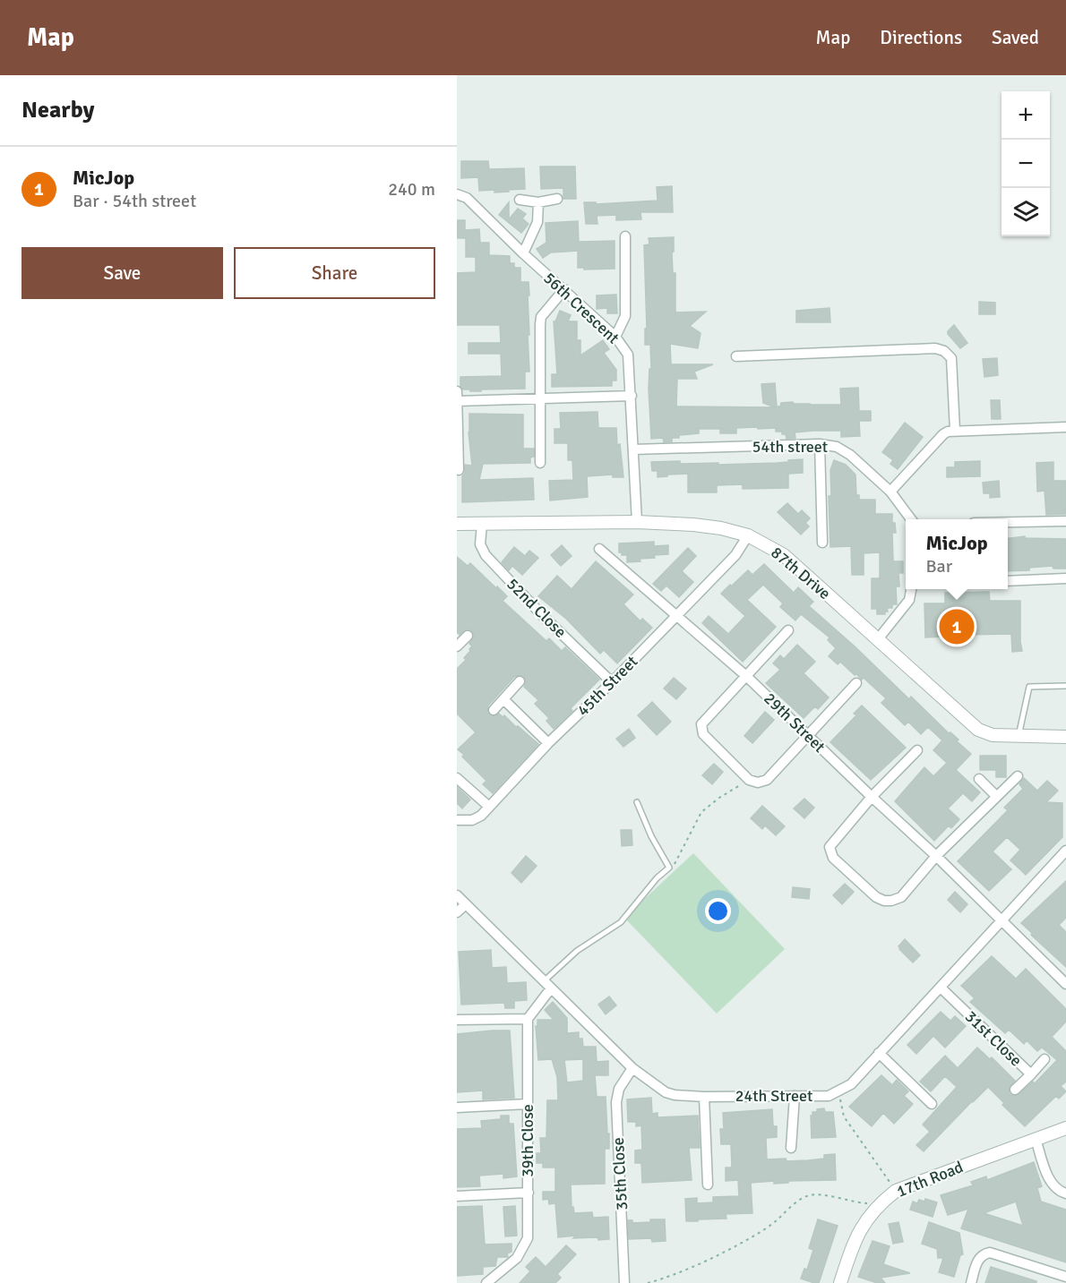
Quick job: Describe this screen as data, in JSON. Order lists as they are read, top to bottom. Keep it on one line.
{"streets":{"street":["56th Crescent","54th street","87th Drive","52nd Close","45th Street","29th Street","31st Close","24th Street","39th Close","35th Close","17th Road"]},"crossings":[["56th Crescent","54th street"],["56th Crescent","87th Drive"],["87th Drive","52nd Close"],["87th Drive","45th Street"],["52nd Close","45th Street"],["45th Street","29th Street"],["29th Street","24th Street"],["31st Close","24th Street"],["24th Street","35th Close"]],"page":{"header":"Map","nav":["Map","Directions","Saved"],"heading":"Nearby","map_buttons":["+","−"],"list":[{"mark":"1","name":"MicJop","note":"Bar · 54th street","value":"240 m"}],"buttons":["Save","Share"],"popup":["MicJop","Bar"],"pins":"1"}}
